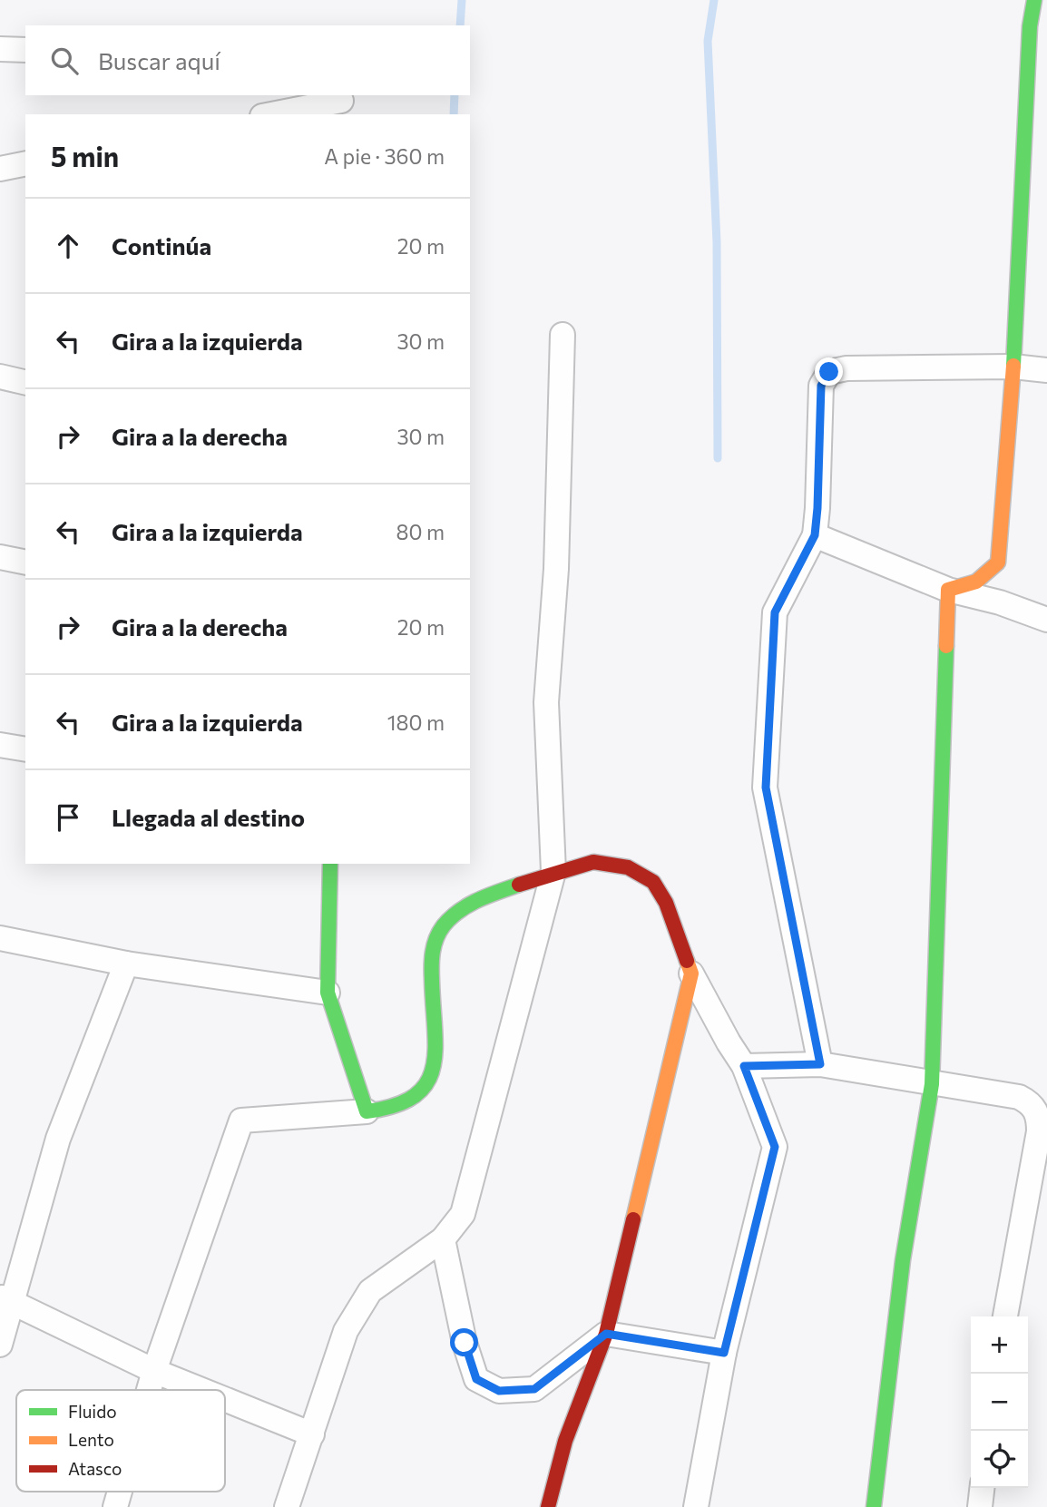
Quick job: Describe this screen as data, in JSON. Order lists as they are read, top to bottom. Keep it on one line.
{"legend":["Fluido","Lento","Atasco"],"page":{"search":"Buscar aquí","heading":["5 min","A pie · 360 m"],"list":[["Continúa","20 m"],["Gira a la izquierda","30 m"],["Gira a la derecha","30 m"],["Gira a la izquierda","80 m"],["Gira a la derecha","20 m"],["Gira a la izquierda","180 m"],"Llegada al destino"],"map_buttons":["+","−"]}}
